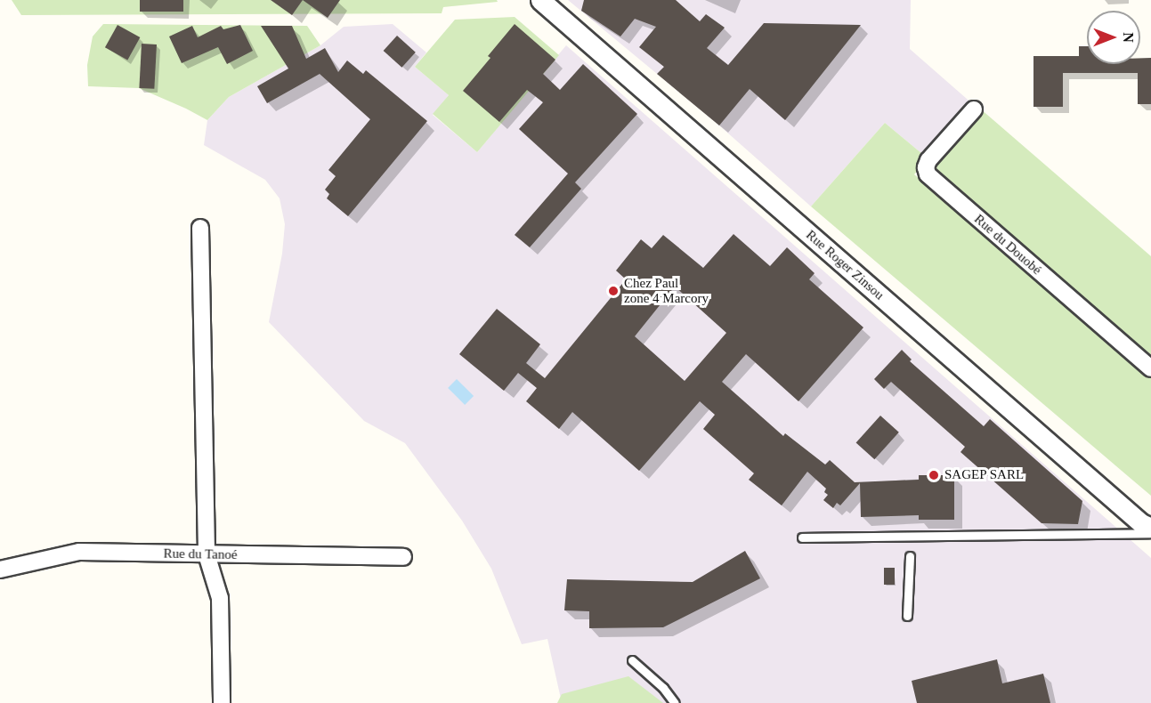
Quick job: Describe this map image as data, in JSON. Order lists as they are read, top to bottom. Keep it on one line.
{"streets":{"street":["Rue du Douobé","Rue Roger Zinsou","Rue du Tanoé"]},"places":["Chez Paul zone 4 Marcory","SAGEP SARL"],"north":"right"}
